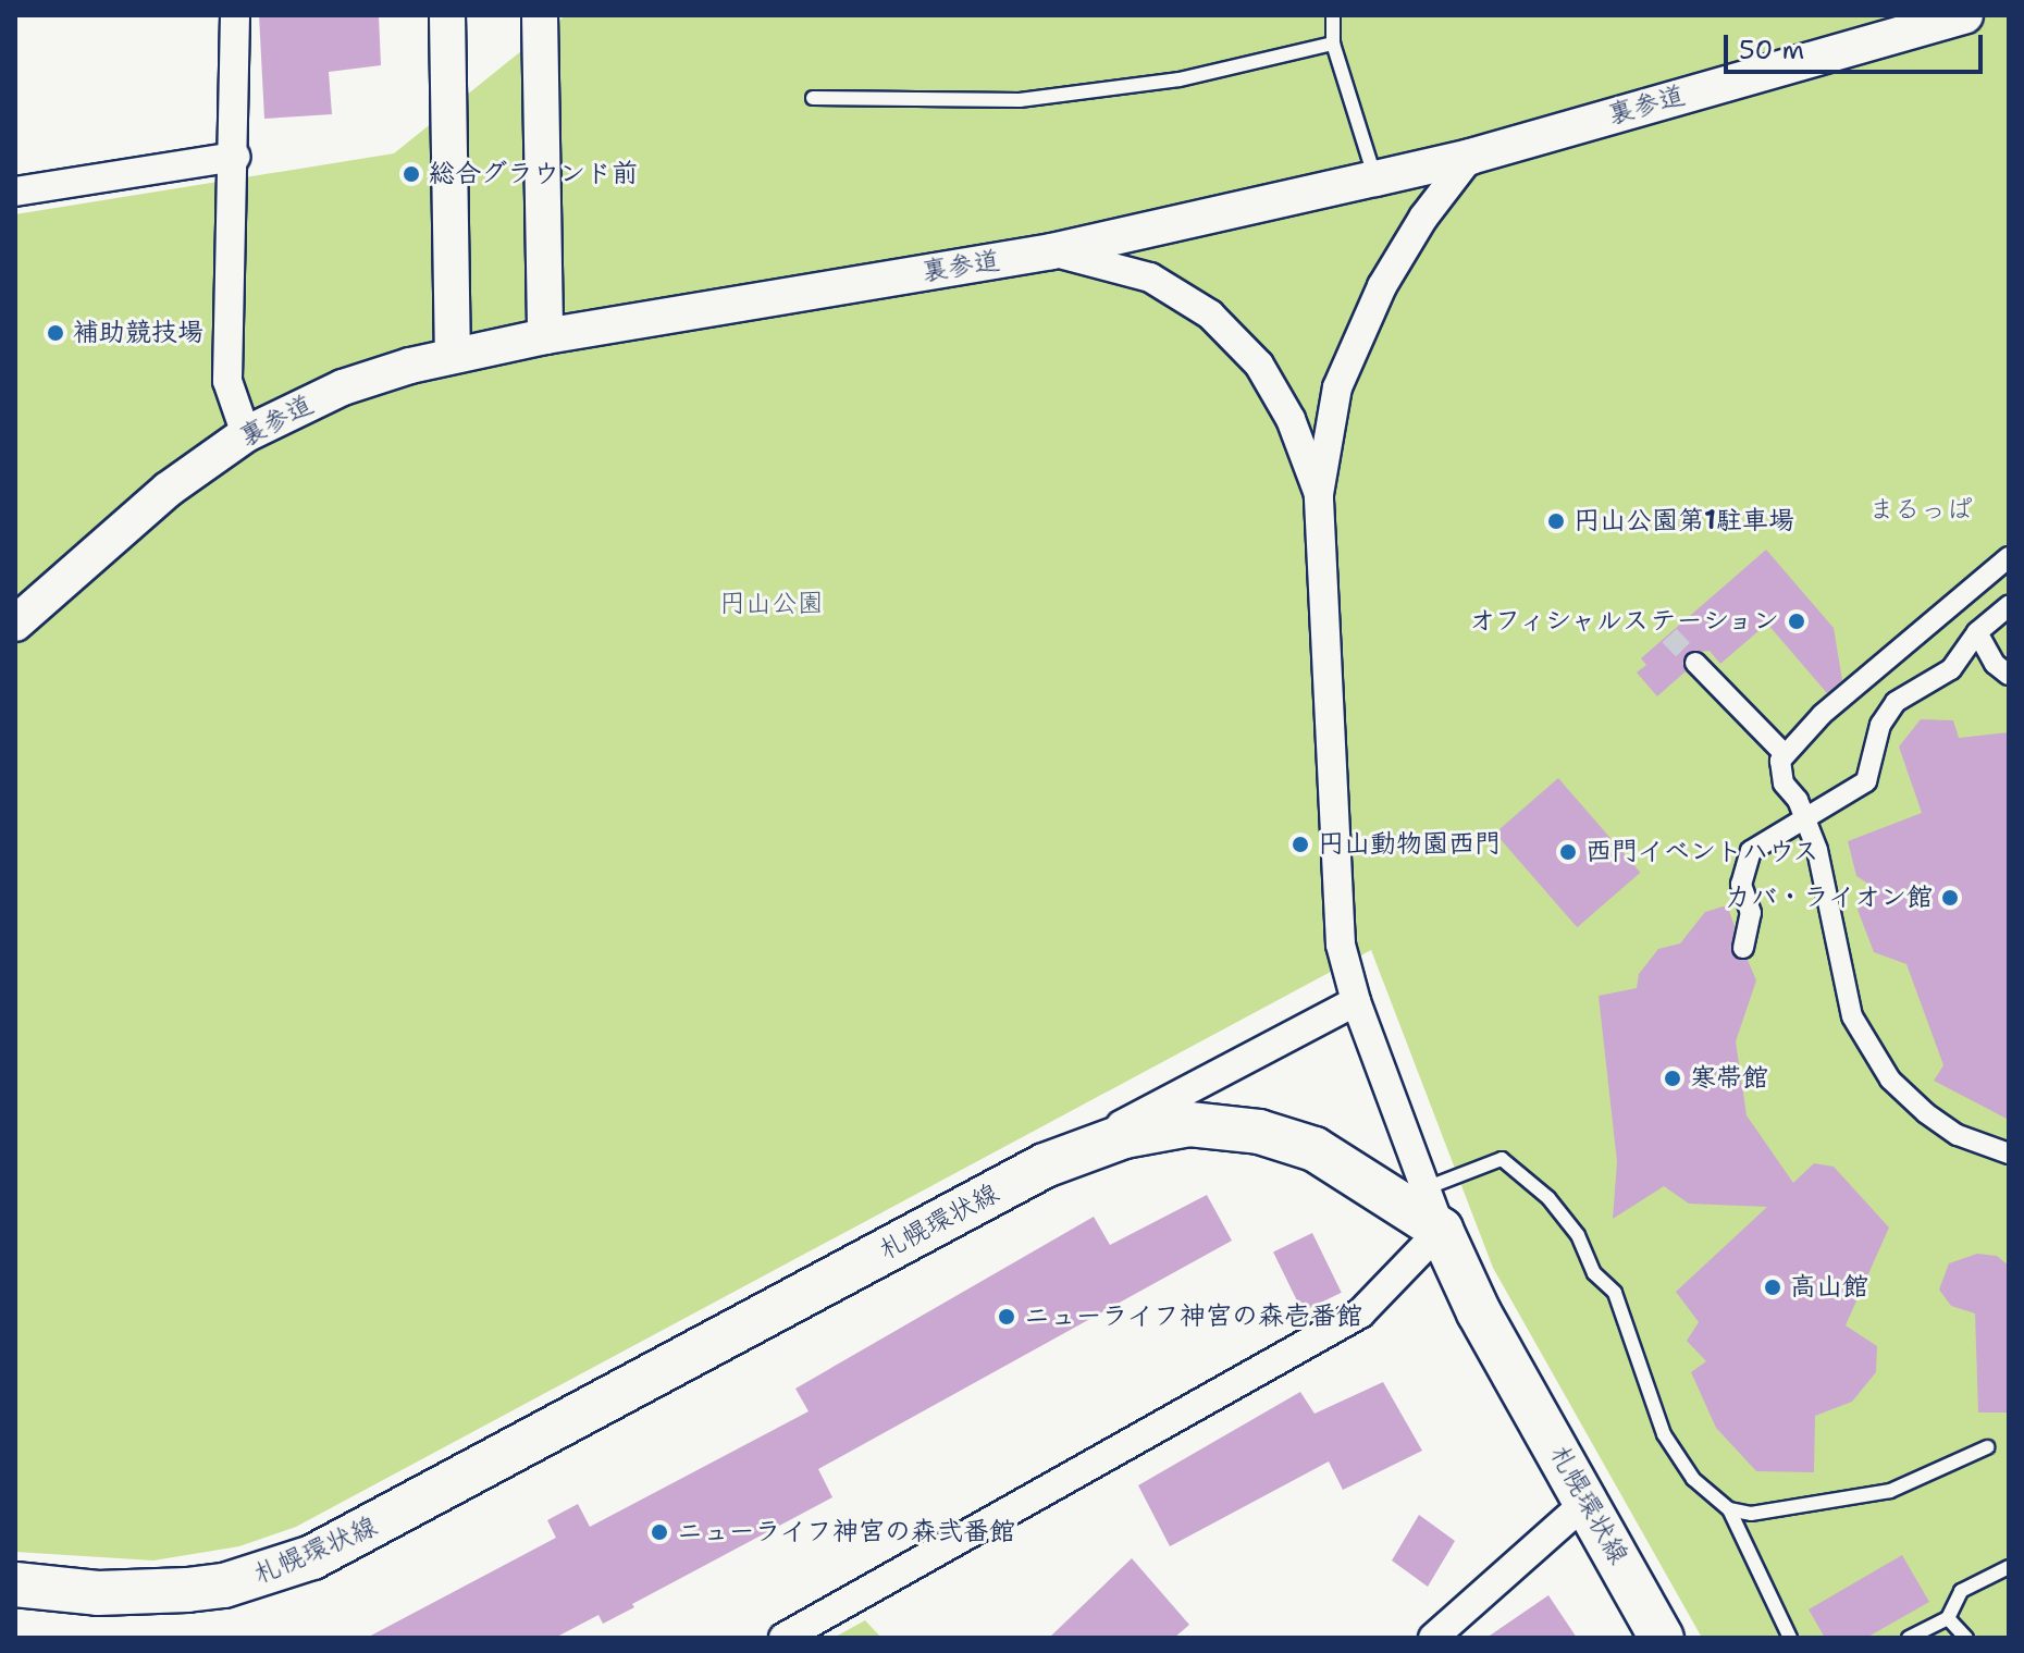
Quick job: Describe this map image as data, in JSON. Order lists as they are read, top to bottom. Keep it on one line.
{"streets":{"main road":["札幌環状線"],"street":["裏参道"]},"parks":["まるっぱ","円山公園"],"places":["総合グラウンド前","補助競技場","円山公園第1駐車場","オフィシャルステーション","円山動物園西門","西門イベントハウス","カバ・ライオン館","寒帯館","高山館","ニューライフ神宮の森壱番館","ニューライフ神宮の森弐番館"],"scale_bar":"50 m"}
